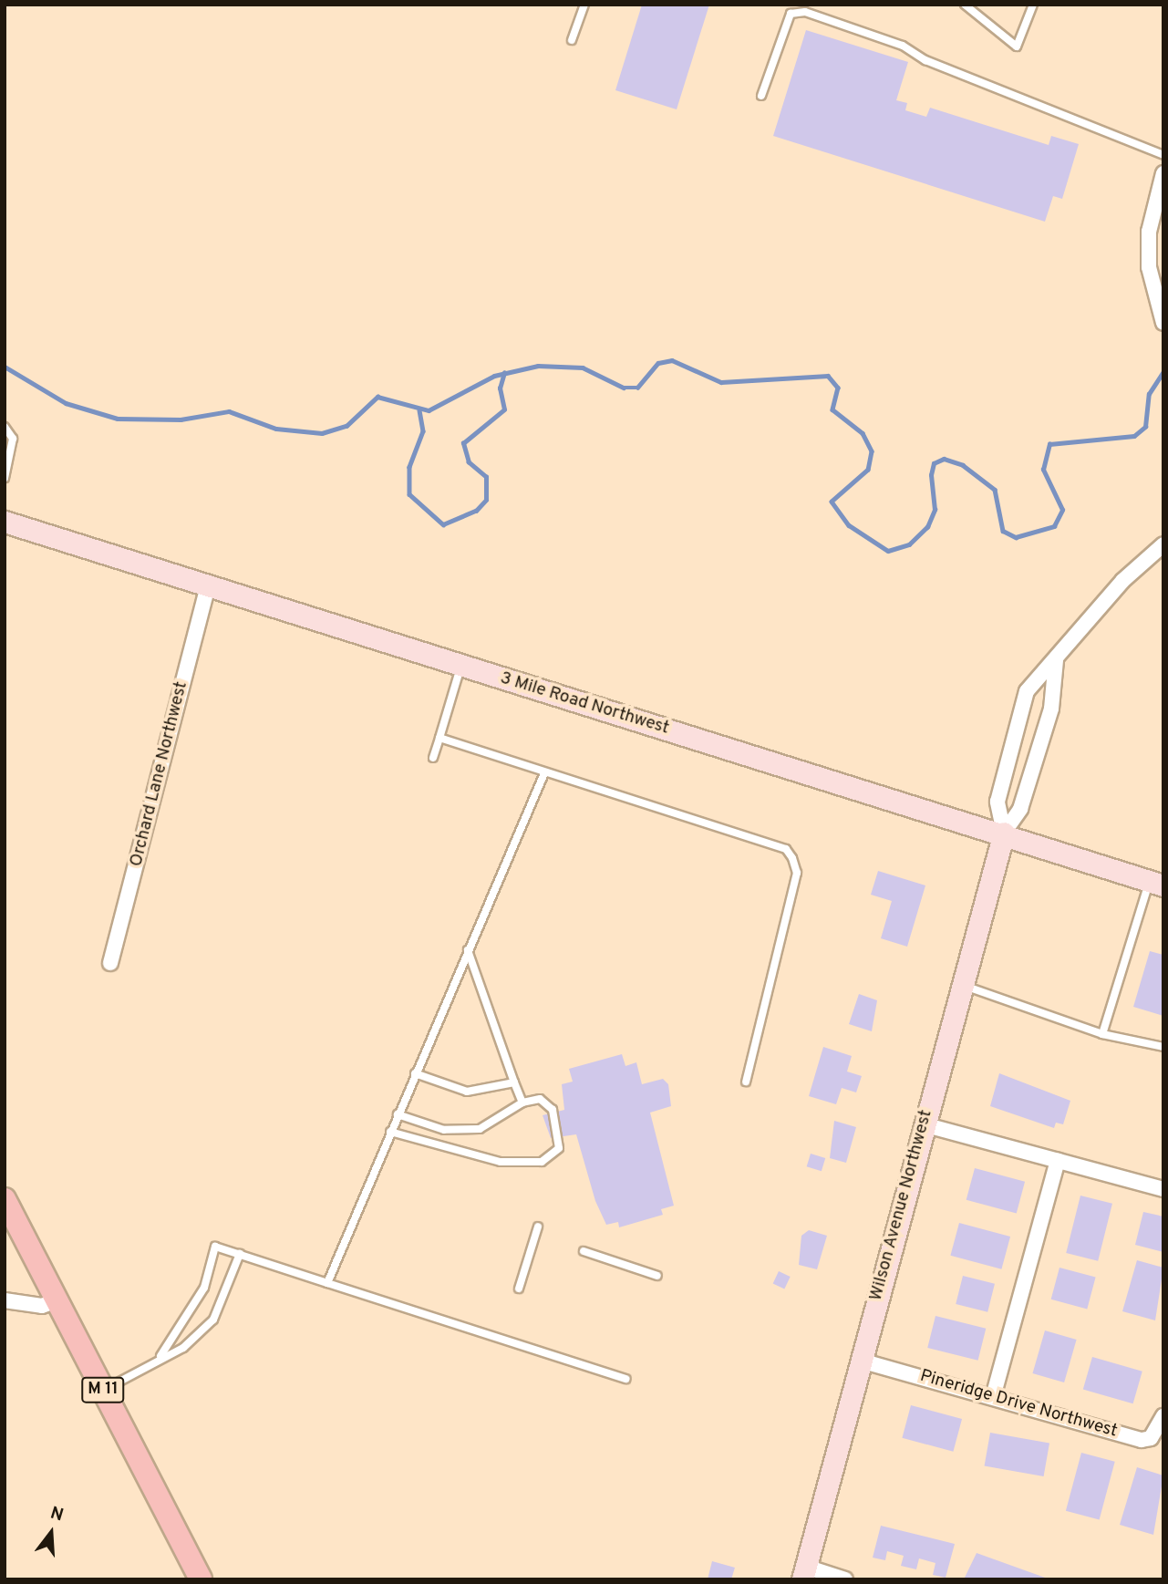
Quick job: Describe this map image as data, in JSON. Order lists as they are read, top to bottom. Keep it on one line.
{"streets":{"main road":["M 11"],"street":["3 Mile Road Northwest","Orchard Lane Northwest","Wilson Avenue Northwest","Pineridge Drive Northwest"]},"crossings":[["3 Mile Road Northwest","Orchard Lane Northwest"],["3 Mile Road Northwest","Wilson Avenue Northwest"],["Wilson Avenue Northwest","Pineridge Drive Northwest"]],"north":"top"}
